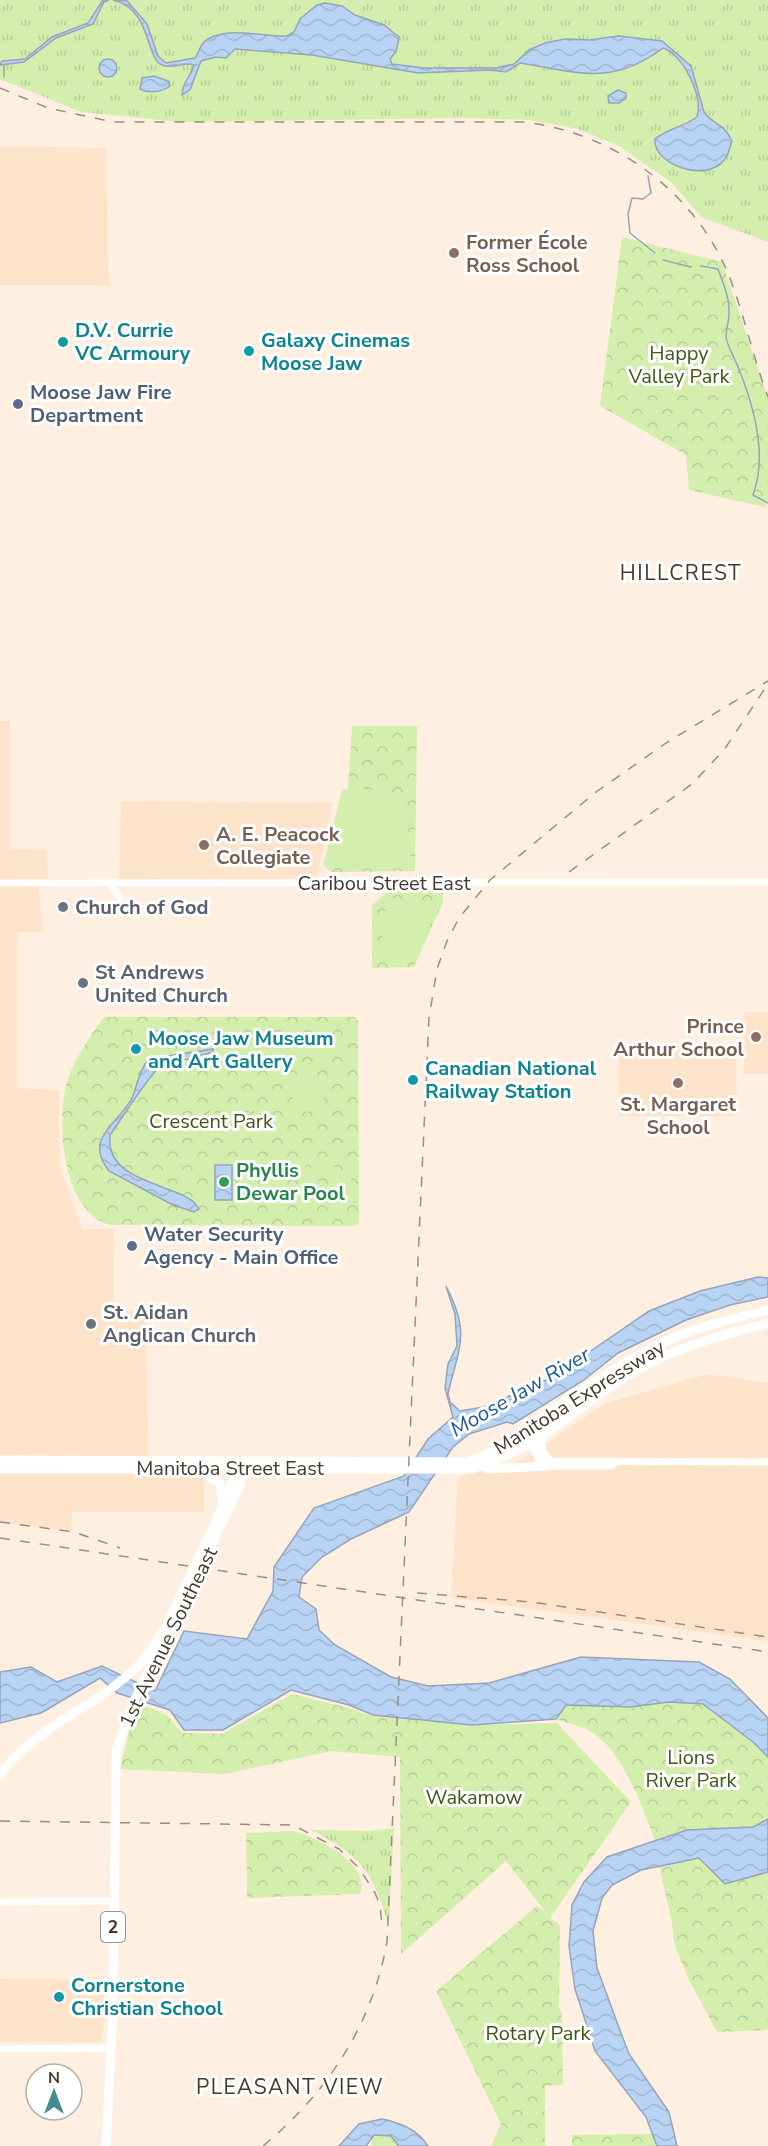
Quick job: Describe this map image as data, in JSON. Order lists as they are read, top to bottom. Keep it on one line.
{"streets":{"main road":["Manitoba Expressway","Manitoba Street East","1st Avenue Southeast","2"],"street":["Caribou Street East"]},"crossings":[["Manitoba Expressway","Manitoba Street East"],["Manitoba Street East","1st Avenue Southeast"]],"districts":["HILLCREST","PLEASANT VIEW"],"water":["Moose Jaw River"],"parks":["Happy Valley Park","Crescent Park","Lions River Park","Wakamow","Rotary Park"],"places":["Former École Ross School","D.V. Currie VC Armoury","Galaxy Cinemas Moose Jaw","Moose Jaw Fire Department","A. E. Peacock Collegiate","Church of God","St Andrews United Church","Prince Arthur School","Moose Jaw Museum and Art Gallery","Canadian National Railway Station","St. Margaret School","Phyllis Dewar Pool","Water Security Agency - Main Office","St. Aidan Anglican Church","Cornerstone Christian School"],"north":"top"}
